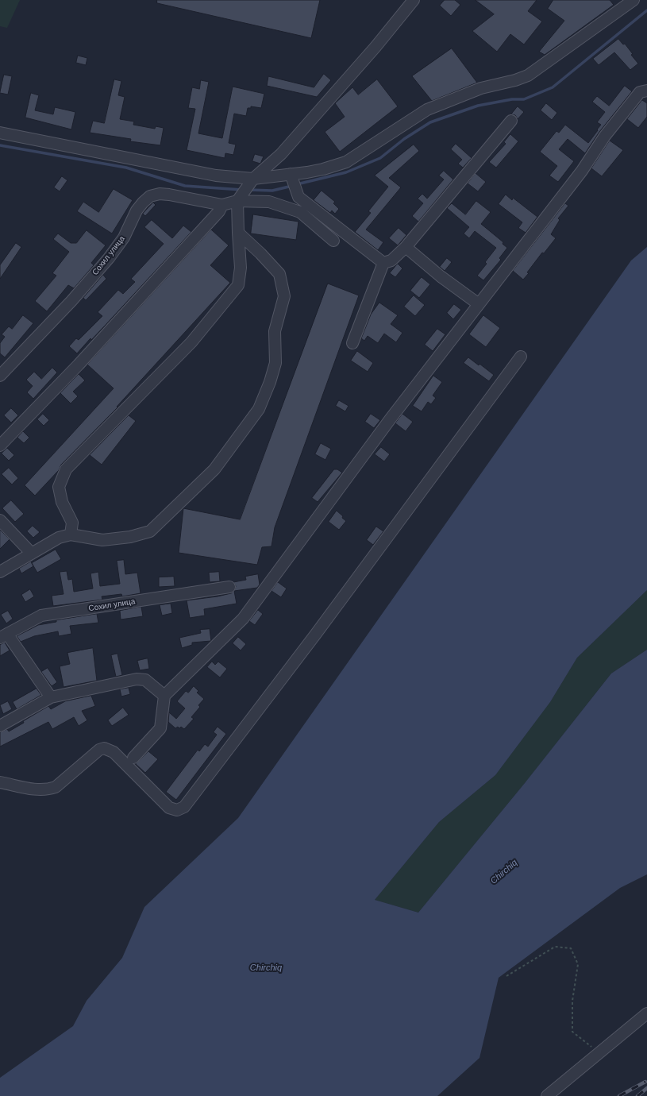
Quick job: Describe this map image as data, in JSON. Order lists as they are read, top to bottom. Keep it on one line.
{"streets":{"street":["Сохил улица"]},"water":["Chirchiq"]}
